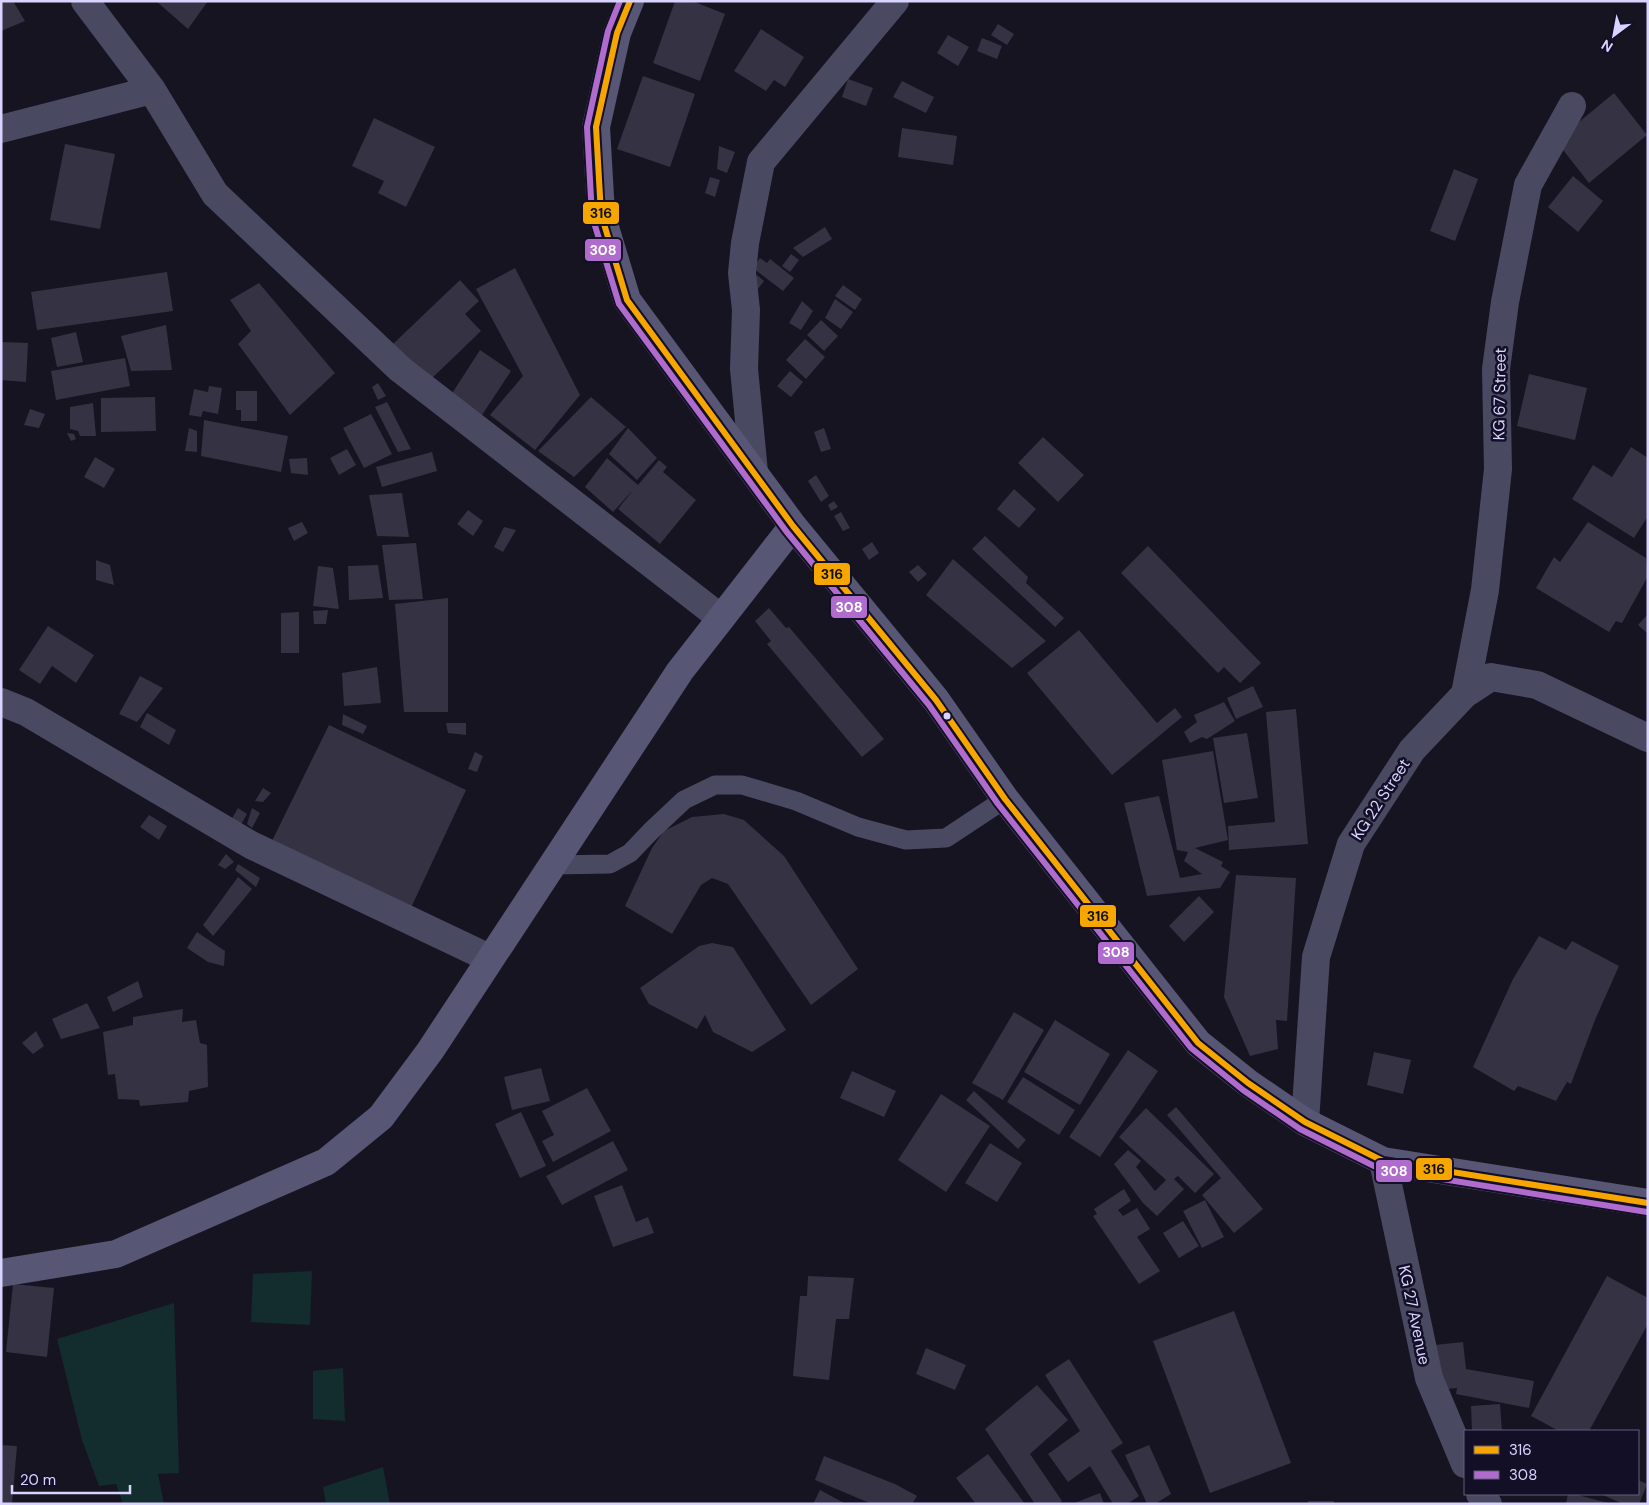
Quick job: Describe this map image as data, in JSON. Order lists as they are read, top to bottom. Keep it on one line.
{"streets":{"street":["KG 67 Street","KG 22 Street","KG 27 Avenue"]},"crossings":[["KG 67 Street","KG 22 Street"]],"lines":["transit line 316","transit line 308"],"legend":["316","308"],"scale_bar":"20 m","north":"bottom left"}
